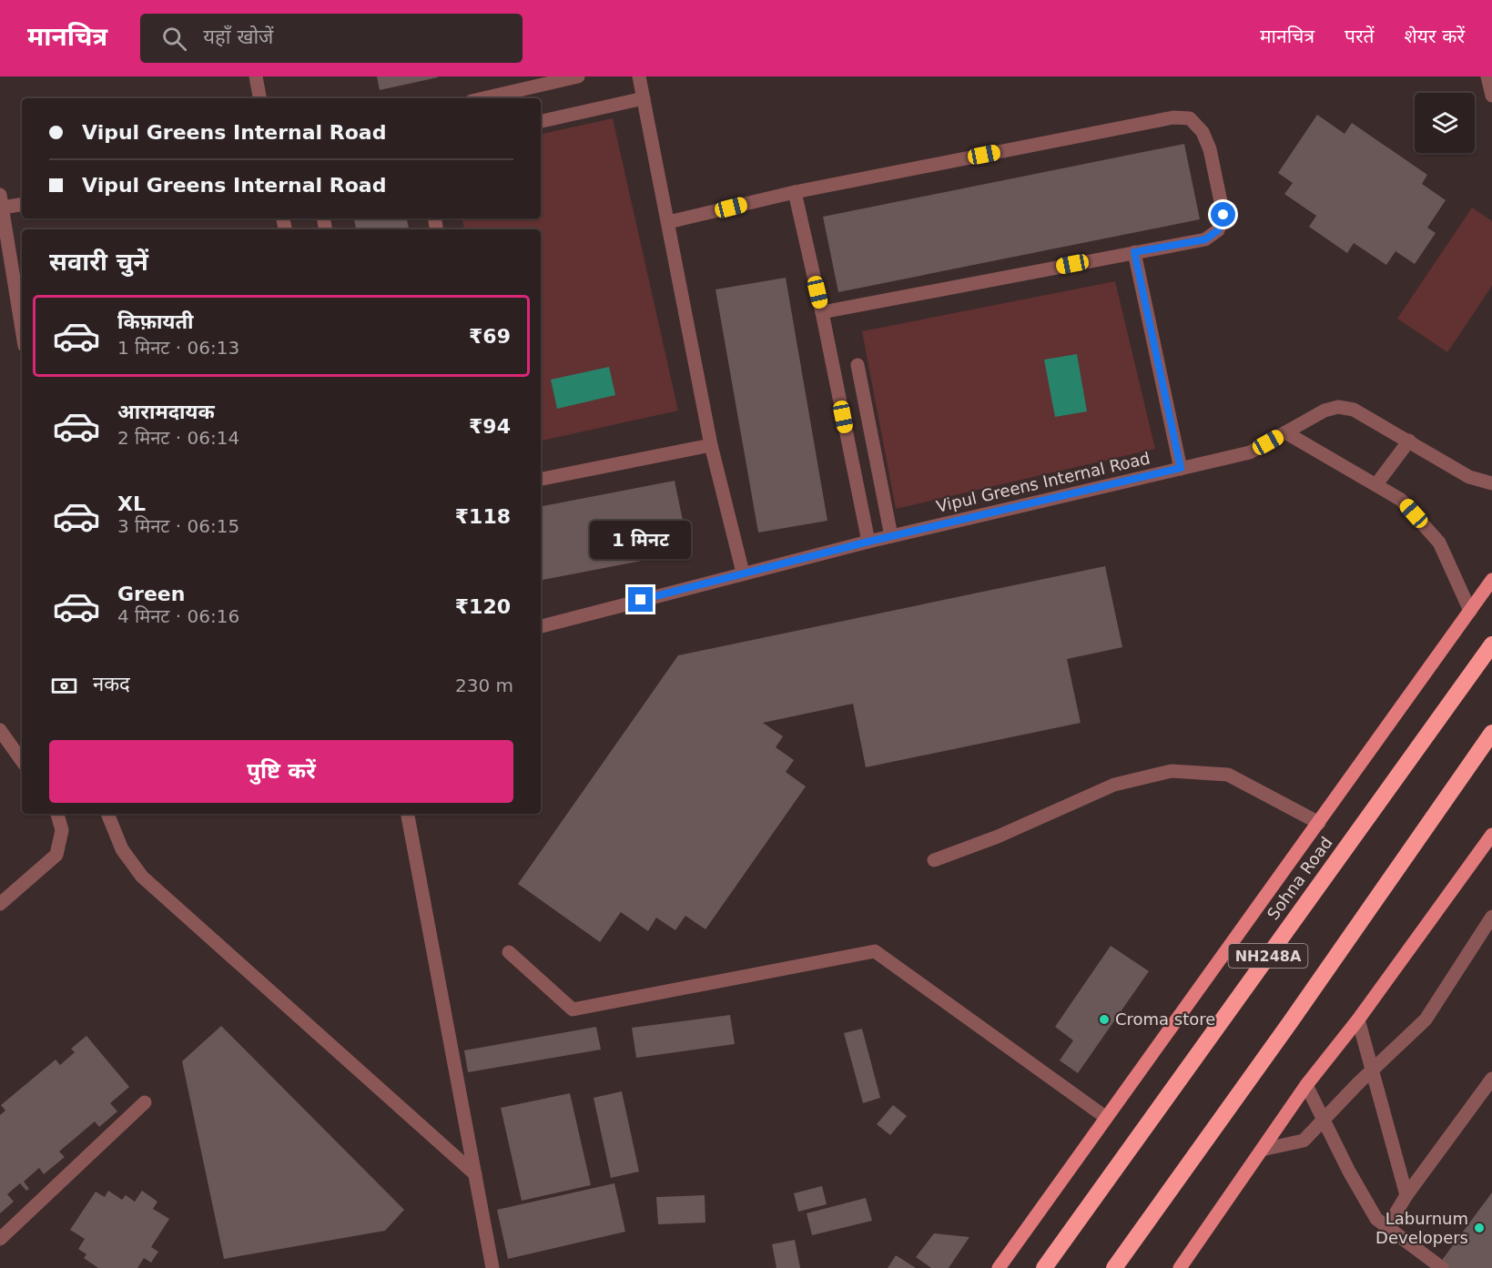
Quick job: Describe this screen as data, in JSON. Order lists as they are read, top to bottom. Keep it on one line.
{"streets":{"highway":["Sohna Road","NH248A"],"street":["Vipul Greens Internal Road"]},"places":["Croma store","Laburnum Developers"],"page":{"header":"मानचित्र","search":"यहाँ खोजें","nav":["मानचित्र","परतें","शेयर करें"],"banner":["Vipul Greens Internal Road","Vipul Greens Internal Road"],"heading":"सवारी चुनें","list":[{"name":"किफ़ायती","note":"1 मिनट · 06:13","value":"₹69"},{"name":"आरामदायक","note":"2 मिनट · 06:14","value":"₹94"},{"name":"XL","note":"3 मिनट · 06:15","value":"₹118"},{"name":"Green","note":"4 मिनट · 06:16","value":"₹120"}],"bubble":"1 मिनट","pay":["नकद","230 m"],"buttons":"पुष्टि करें"}}
